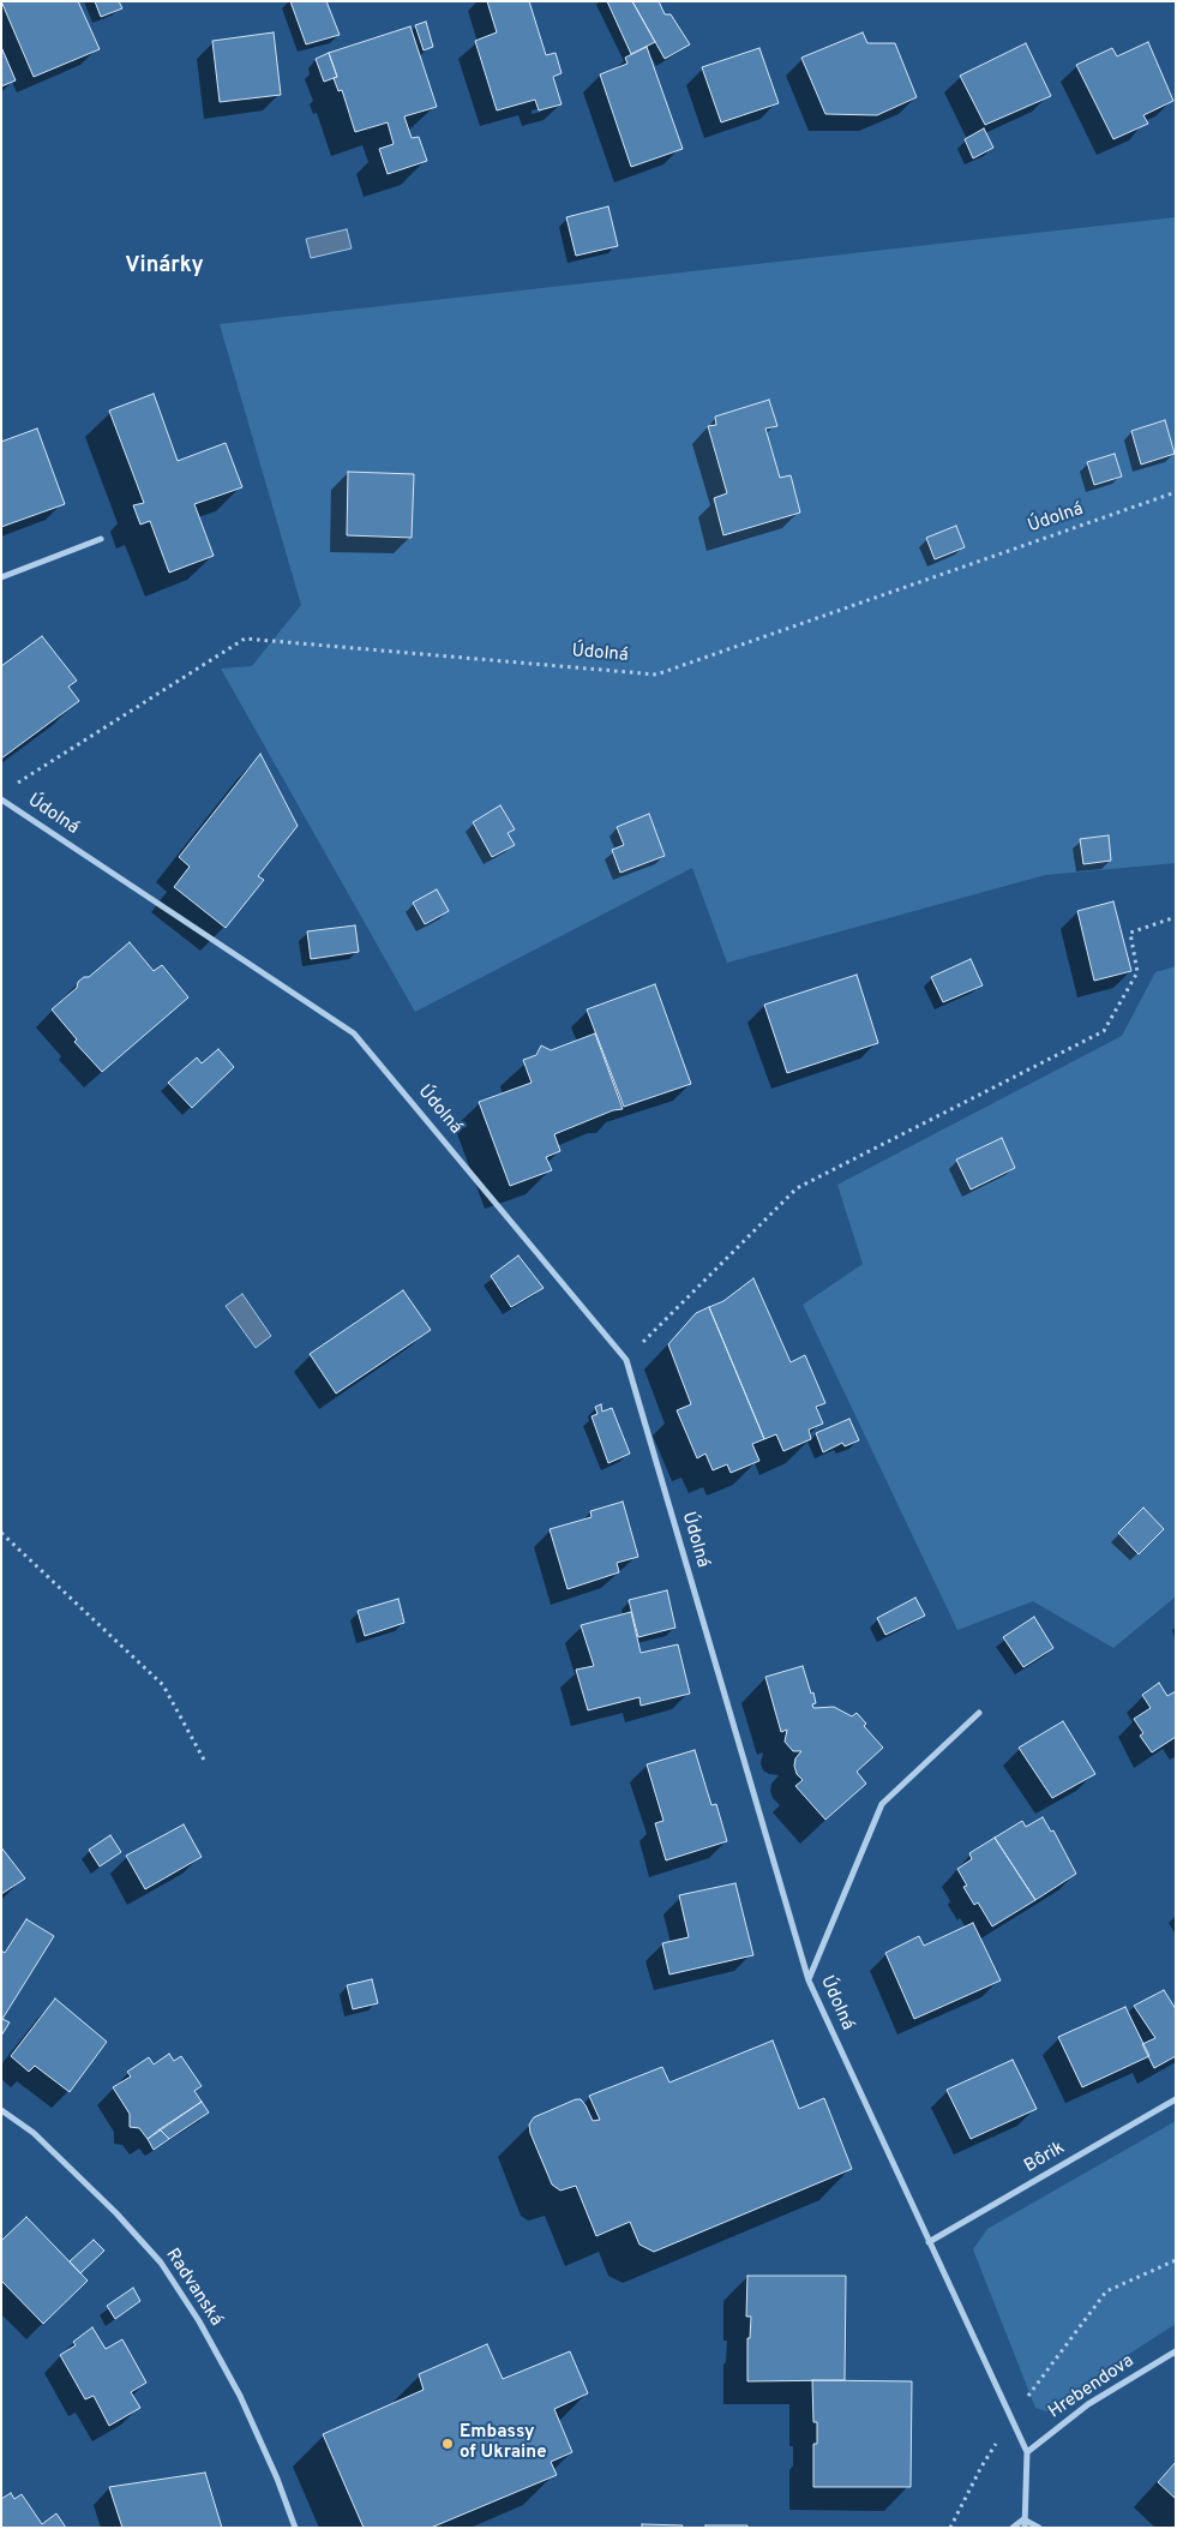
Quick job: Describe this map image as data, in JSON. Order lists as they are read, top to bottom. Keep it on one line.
{"streets":{"street":["Údolná","Bôrik","Radvanská","Hrebendova"]},"crossings":[["Údolná","Bôrik"],["Údolná","Hrebendova"]],"districts":["Vinárky"],"places":["Embassy of Ukraine"]}
